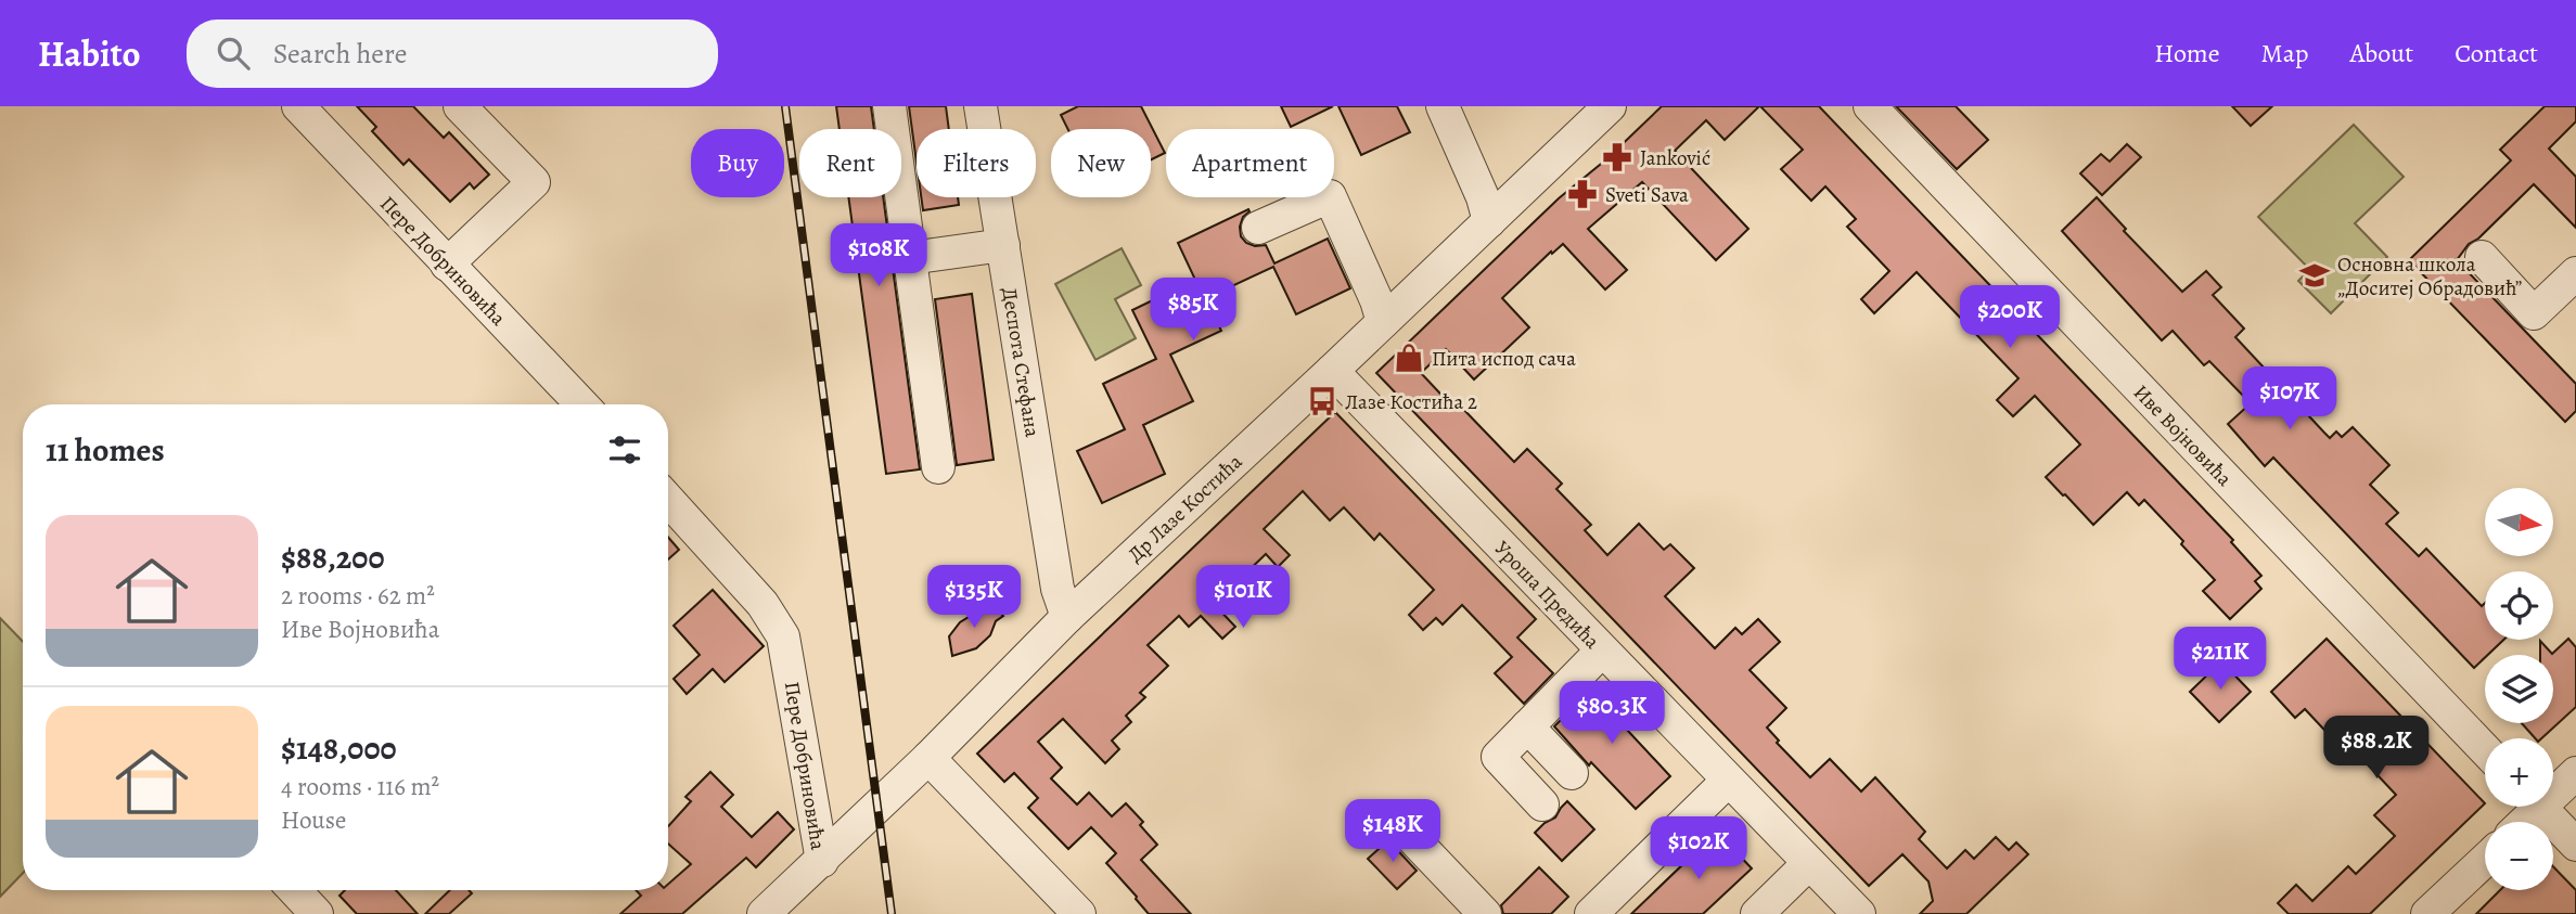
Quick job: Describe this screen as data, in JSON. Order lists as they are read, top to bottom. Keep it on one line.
{"streets":{"street":["Пере Добриновића","Деспота Стефана","Иве Војновића","Др Лазе Костића","Уроша Предића"]},"crossings":[["Пере Добриновића","Др Лазе Костића"],["Деспота Стефана","Др Лазе Костића"],["Др Лазе Костића","Уроша Предића"]],"places":{"pharmacy":["Janković","Sveti Sava"],"school or university":["Основна школа „Доситеј Обрадовић”"],"shop":["Пита испод сача"],"bus stop":["Лазе Костића 2"]},"north":"right","page":{"header":"Habito","search":"Search here","nav":["Home","Map","About","Contact"],"chip":["Buy","Rent","Filters","New","Apartment"],"price":["$108K","$85K","$200K","$107K","$135K","$101K","$211K","$80.3K","$88.2K","$148K","$102K"],"heading":"11 homes","map_buttons":["+","−"],"list":[{"name":"$88,200","note":"2 rooms · 62 m² · Иве Војновића"},{"name":"$148,000","note":"4 rooms · 116 m² · House"}]}}
